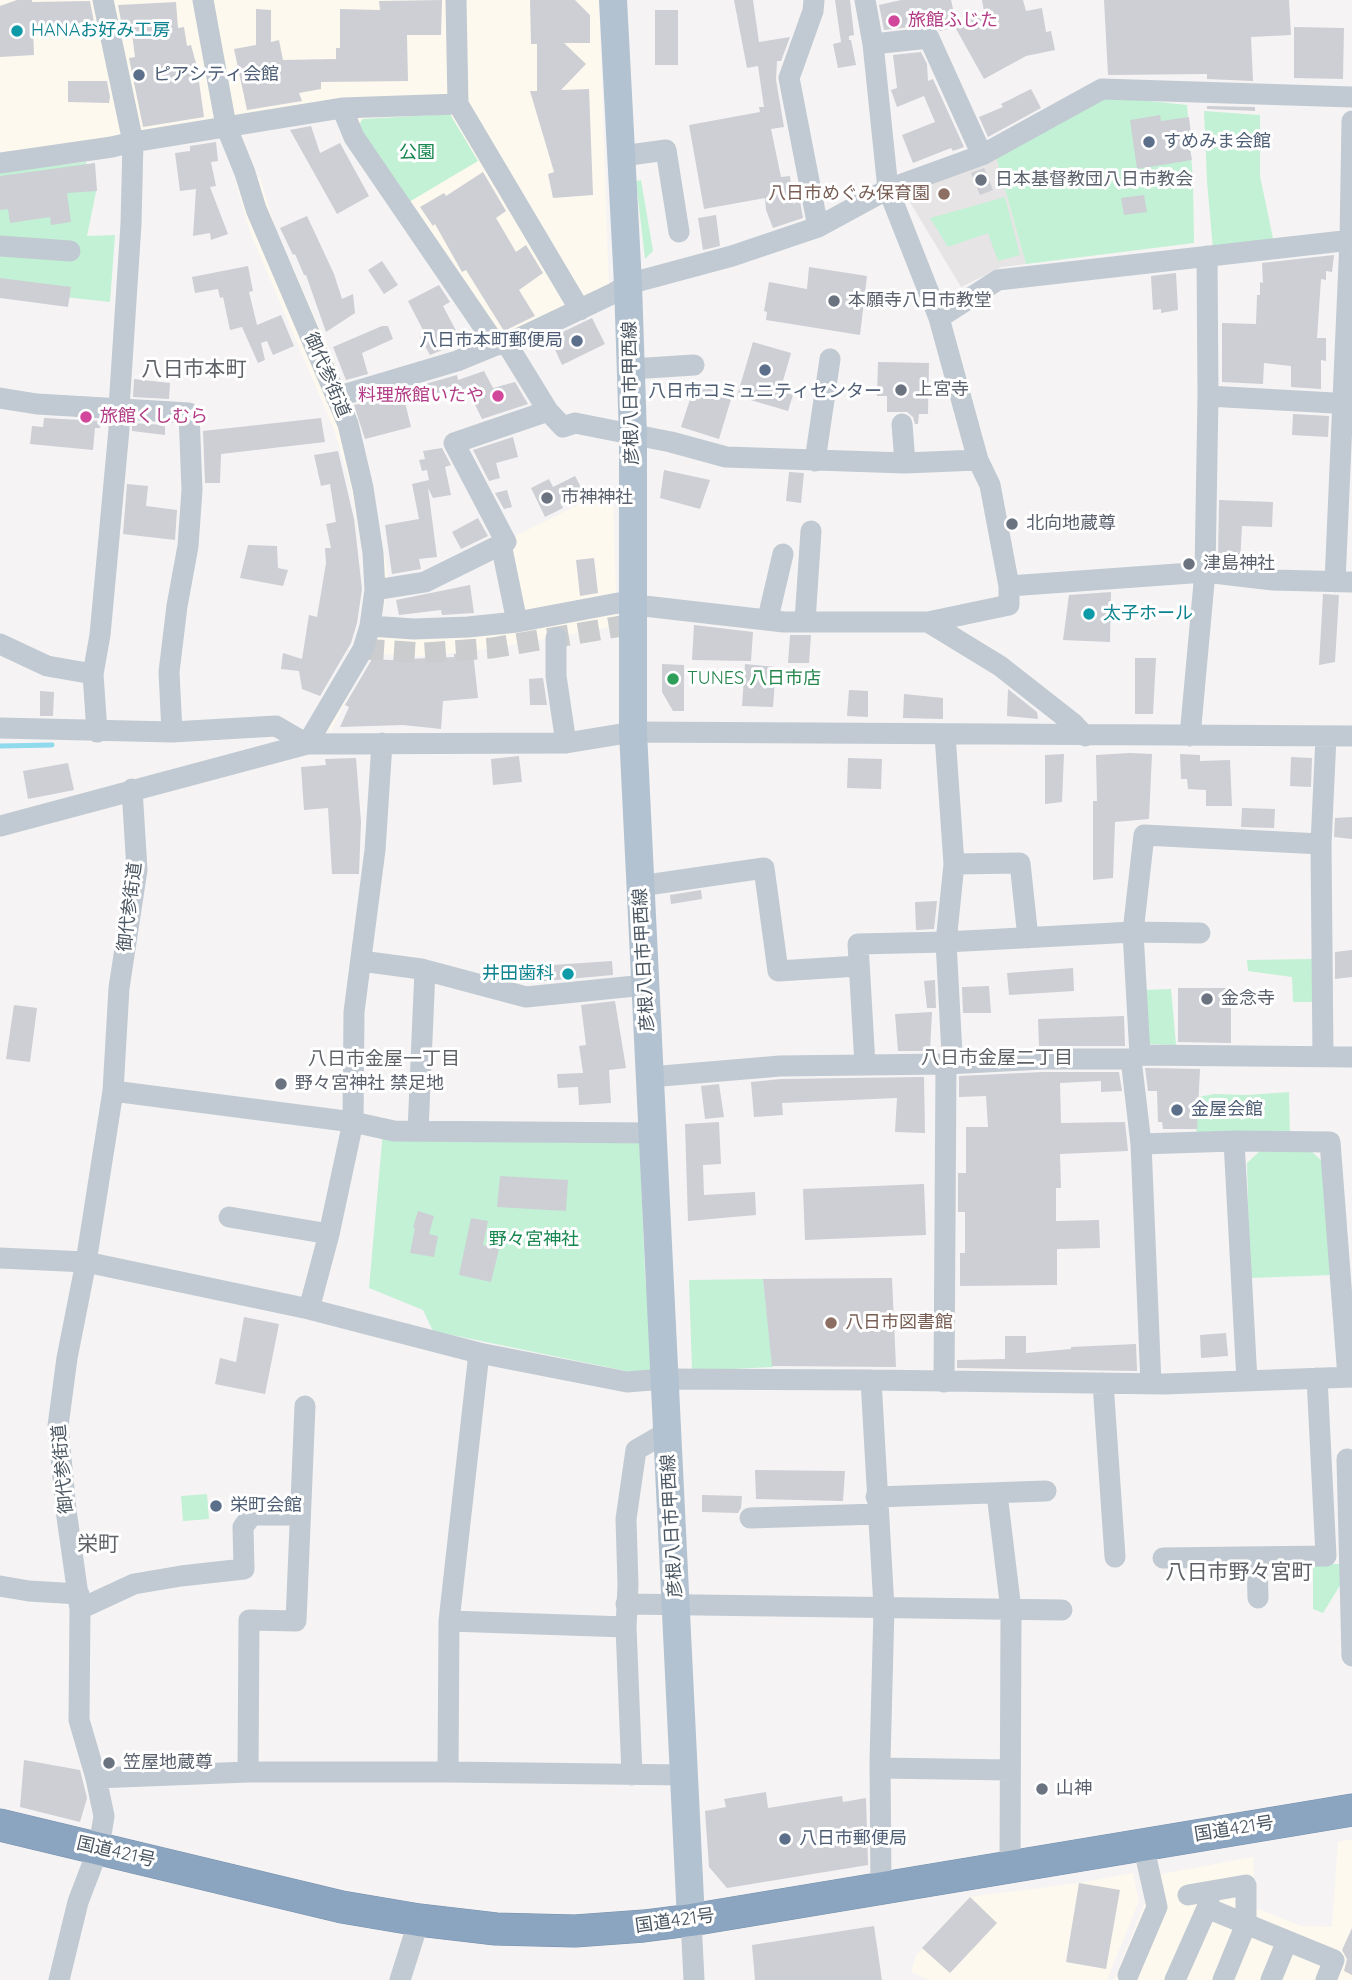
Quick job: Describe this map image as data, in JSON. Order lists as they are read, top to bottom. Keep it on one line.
{"streets":{"highway":["国道421号"],"main road":["彦根八日市甲西線"],"street":["御代参街道"]},"crossings":[["御代参街道","国道421号"],["彦根八日市甲西線","国道421号"]],"districts":["八日市本町","八日市金屋二丁目","八日市金屋一丁目","栄町","八日市野々宮町"],"parks":["公園","野々宮神社"],"places":["旅館ふじた","HANAお好み工房","ピアシティ会館","すめみま会館","日本基督教団八日市教会","八日市めぐみ保育園","本願寺八日市教堂","八日市本町郵便局","八日市コミュニティセンター","上宮寺","料理旅館いたや","旅館くしむら","市神神社","北向地蔵尊","津島神社","太子ホール","TUNES 八日市店","井田歯科","金念寺","野々宮神社 禁足地","金屋会館","八日市図書館","栄町会館","笠屋地蔵尊","山神","八日市郵便局"]}
